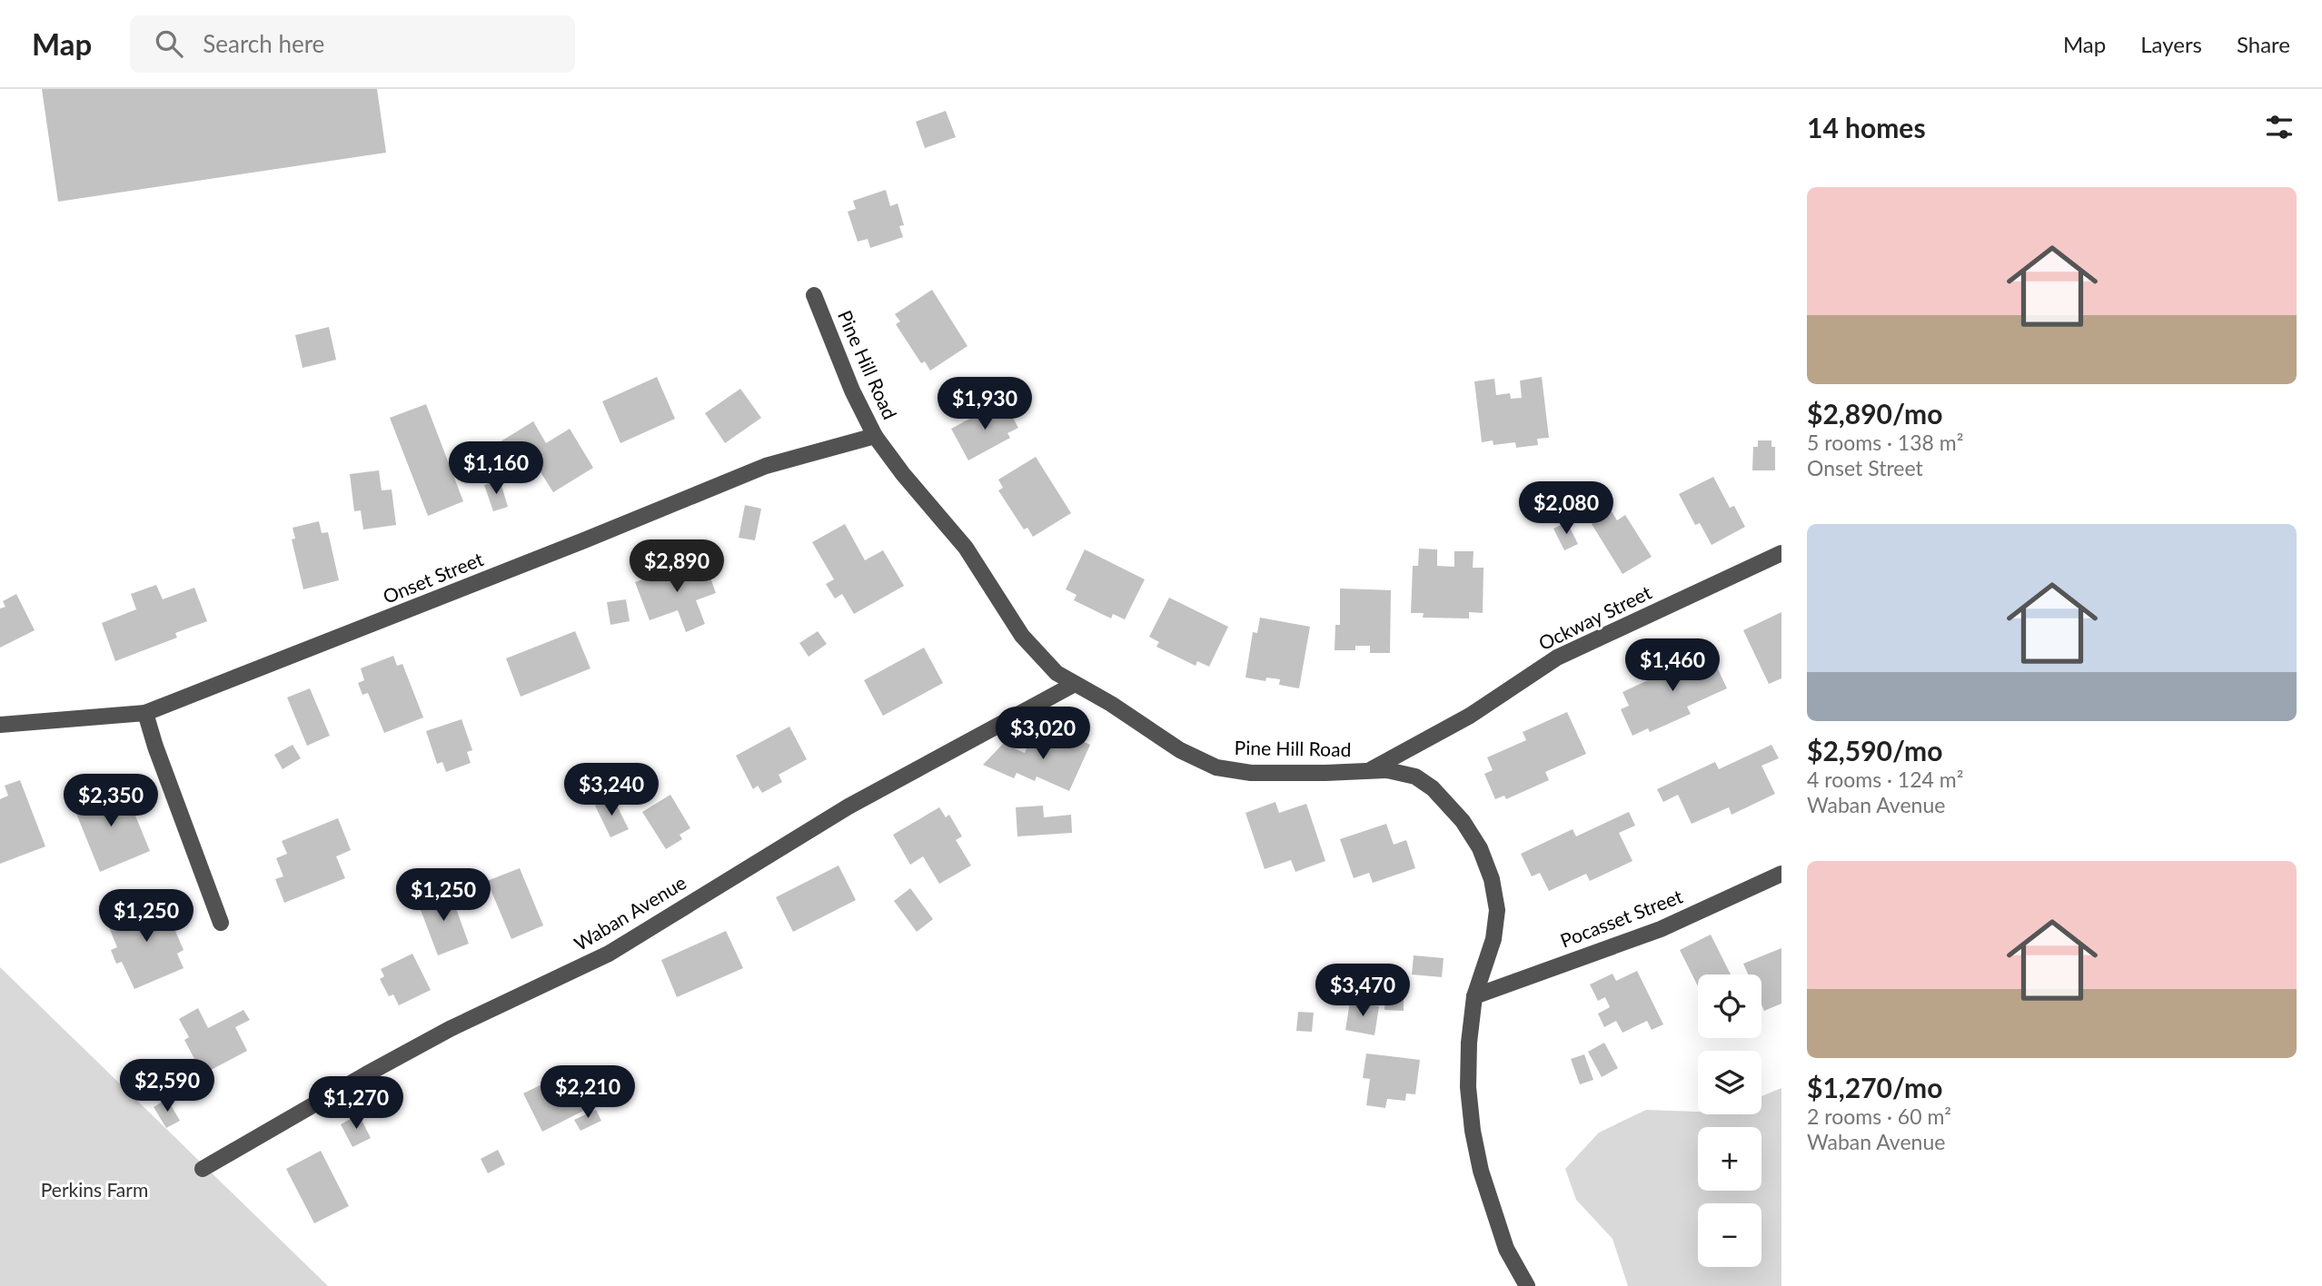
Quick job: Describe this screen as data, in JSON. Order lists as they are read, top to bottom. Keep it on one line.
{"streets":{"street":["Pine Hill Road","Onset Street","Ockway Street","Waban Avenue","Pocasset Street"]},"crossings":[["Pine Hill Road","Onset Street"],["Pine Hill Road","Ockway Street"],["Pine Hill Road","Waban Avenue"],["Pine Hill Road","Pocasset Street"]],"parks":["Perkins Farm"],"page":{"header":"Map","search":"Search here","nav":["Map","Layers","Share"],"heading":"14 homes","list":[{"name":"$2,890/mo","note":"5 rooms · 138 m² · Onset Street"},{"name":"$2,590/mo","note":"4 rooms · 124 m² · Waban Avenue"},{"name":"$1,270/mo","note":"2 rooms · 60 m² · Waban Avenue"}],"price":["$1,930","$1,160","$2,080","$2,890","$1,460","$3,020","$3,240","$2,350","$1,250","$1,250","$3,470","$2,590","$2,210","$1,270"],"map_buttons":["+","−"]}}
